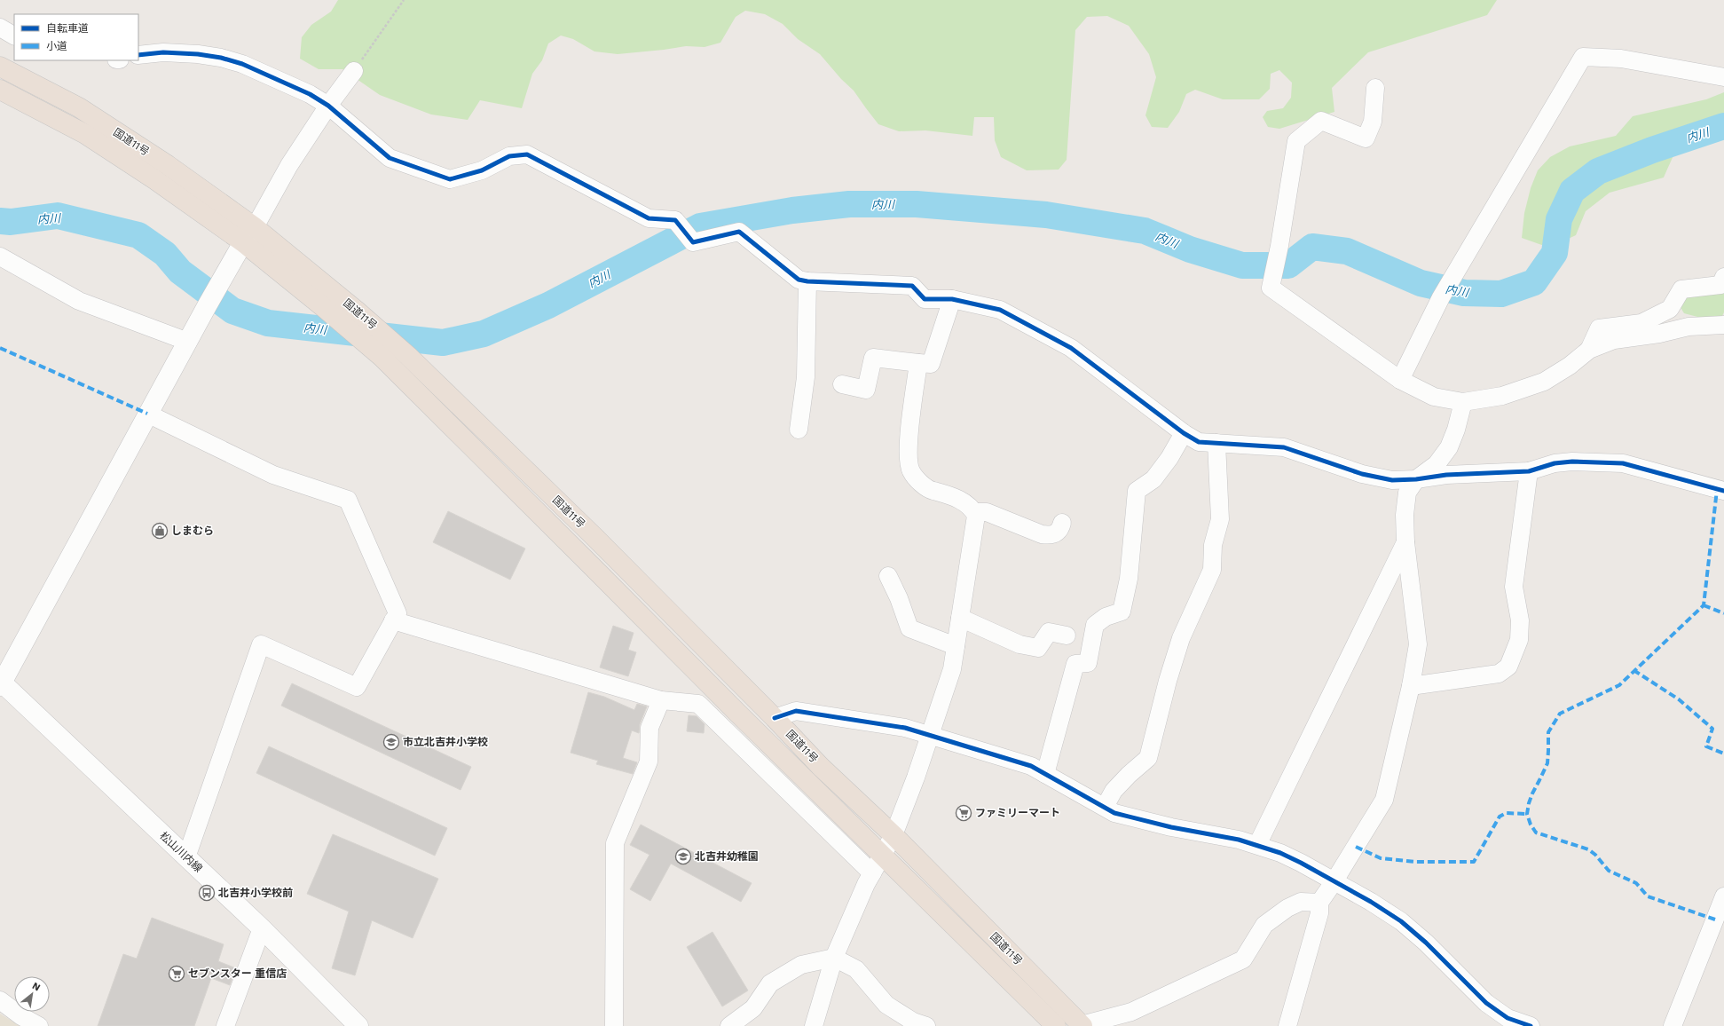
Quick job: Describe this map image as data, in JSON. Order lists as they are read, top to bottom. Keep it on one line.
{"streets":{"highway":["国道11号"],"street":["松山川内線"]},"water":["内川"],"places":{"shop":["しまむら"],"school or university":["市立北吉井小学校","北吉井幼稚園"],"supermarket":["ファミリーマート","セブンスター 重信店"],"bus stop":["北吉井小学校前"]},"legend":["自転車道","小道"],"north":"top right"}
